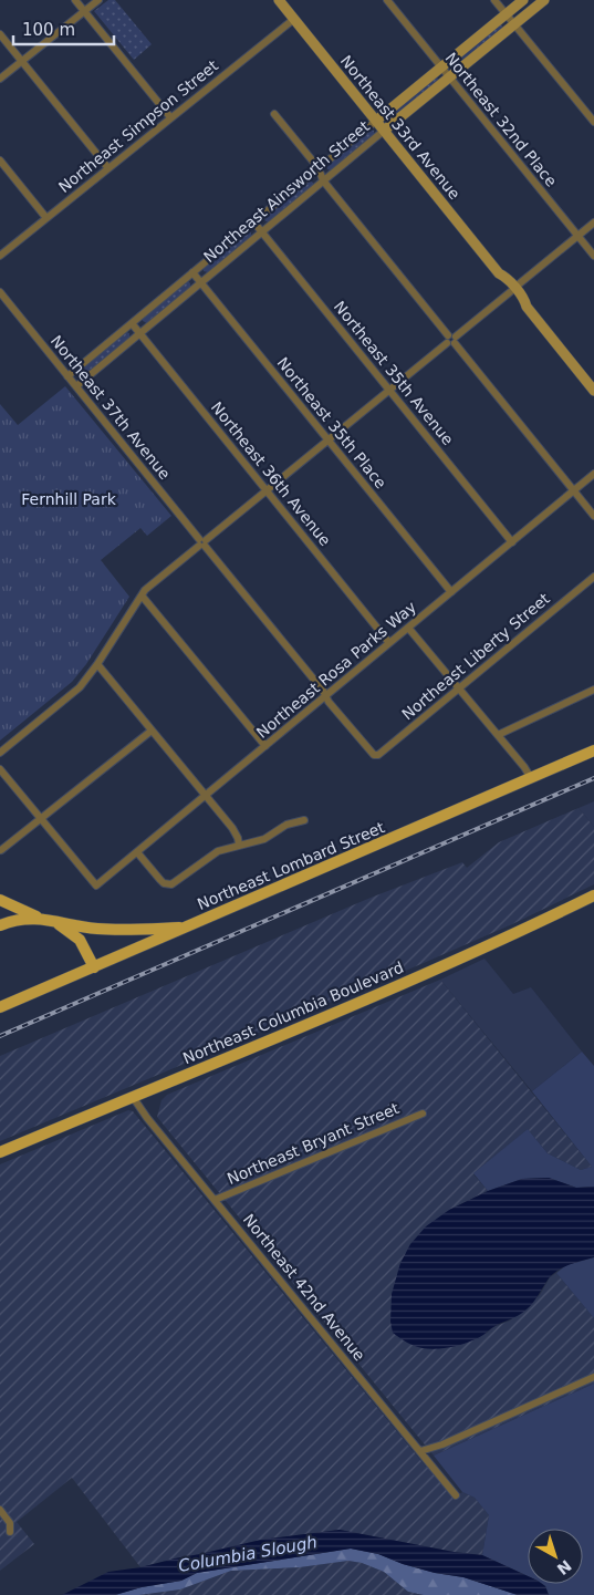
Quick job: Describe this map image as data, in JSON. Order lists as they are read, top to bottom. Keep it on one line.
{"streets":{"main road":["Northeast 33rd Avenue","Northeast Ainsworth Street","Northeast Lombard Street","Northeast Columbia Boulevard"],"street":["Northeast 32nd Place","Northeast Simpson Street","Northeast 35th Avenue","Northeast 37th Avenue","Northeast 35th Place","Northeast 36th Avenue","Northeast Liberty Street","Northeast Rosa Parks Way","Northeast Bryant Street","Northeast 42nd Avenue"]},"crossings":[["Northeast 32nd Place","Northeast Ainsworth Street"],["Northeast Simpson Street","Northeast 33rd Avenue"],["Northeast 33rd Avenue","Northeast Ainsworth Street"],["Northeast Ainsworth Street","Northeast 35th Avenue"],["Northeast Ainsworth Street","Northeast 37th Avenue"],["Northeast Ainsworth Street","Northeast 35th Place"],["Northeast Ainsworth Street","Northeast 36th Avenue"],["Northeast 35th Avenue","Northeast Rosa Parks Way"],["Northeast 37th Avenue","Northeast Liberty Street"],["Northeast 37th Avenue","Northeast Rosa Parks Way"],["Northeast 35th Place","Northeast Rosa Parks Way"],["Northeast 36th Avenue","Northeast Rosa Parks Way"],["Northeast Columbia Boulevard","Northeast 42nd Avenue"],["Northeast Bryant Street","Northeast 42nd Avenue"]],"water":["Columbia Slough"],"parks":["Fernhill Park"],"scale_bar":"100 m","north":"bottom right"}
